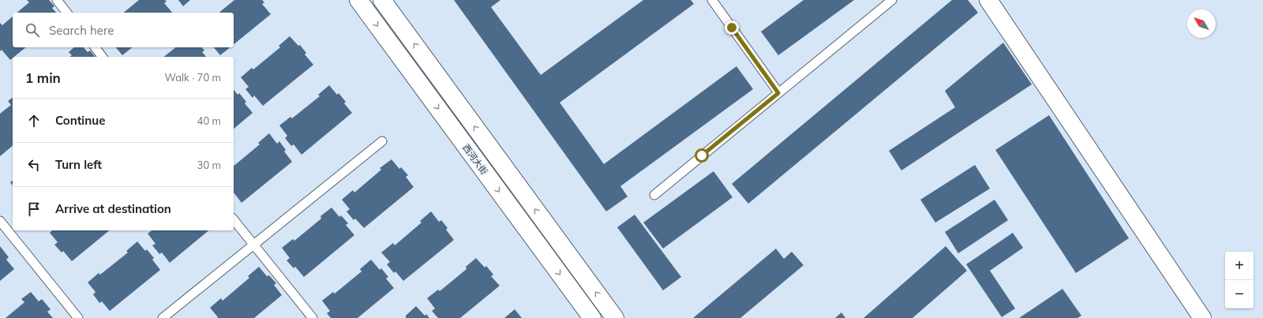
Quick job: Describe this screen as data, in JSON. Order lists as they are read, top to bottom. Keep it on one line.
{"streets":{"street":["西河大街"]},"north":"top left","page":{"search":"Search here","heading":["1 min","Walk · 70 m"],"list":[["Continue","40 m"],["Turn left","30 m"],"Arrive at destination"],"map_buttons":["+","−"]}}
